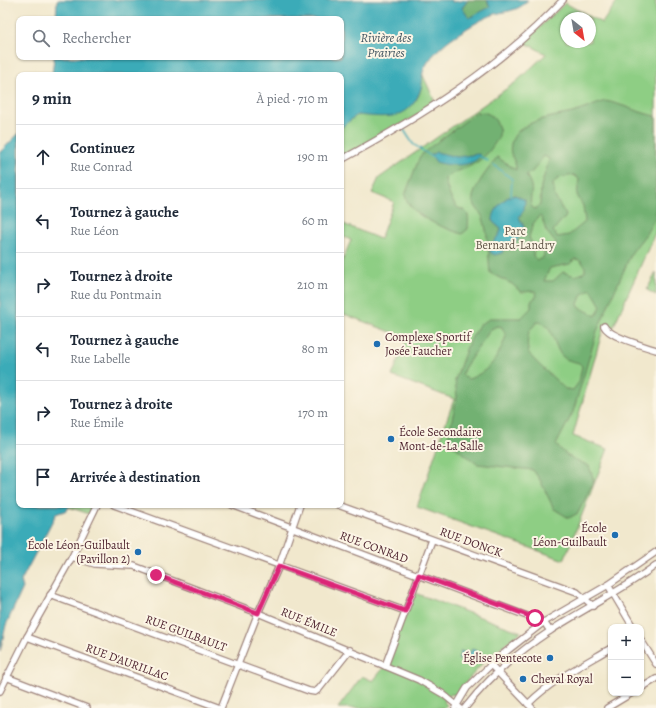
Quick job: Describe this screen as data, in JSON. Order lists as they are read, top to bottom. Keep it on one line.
{"streets":{"street":["RUE DONCK","RUE CONRAD","RUE ÉMILE","RUE GUILBAULT","RUE D'AURILLAC"]},"crossings":[["RUE ÉMILE","RUE GUILBAULT"]],"water":["Rivière des Prairies"],"parks":["Parc Bernard-Landry"],"places":["Complexe Sportif Josée Faucher","École Secondaire Mont-de-La Salle","École Léon-Guilbault","École Léon-Guilbault (Pavillon 2)","Église Pentecote","Cheval Royal"],"north":"bottom right","page":{"search":"Rechercher","heading":["9 min","À pied · 710 m"],"list":[["Continuez","Rue Conrad","190 m"],["Tournez à gauche","Rue Léon","60 m"],["Tournez à droite","Rue du Pontmain","210 m"],["Tournez à gauche","Rue Labelle","80 m"],["Tournez à droite","Rue Émile","170 m"],"Arrivée à destination"],"map_buttons":["+","−"]}}
